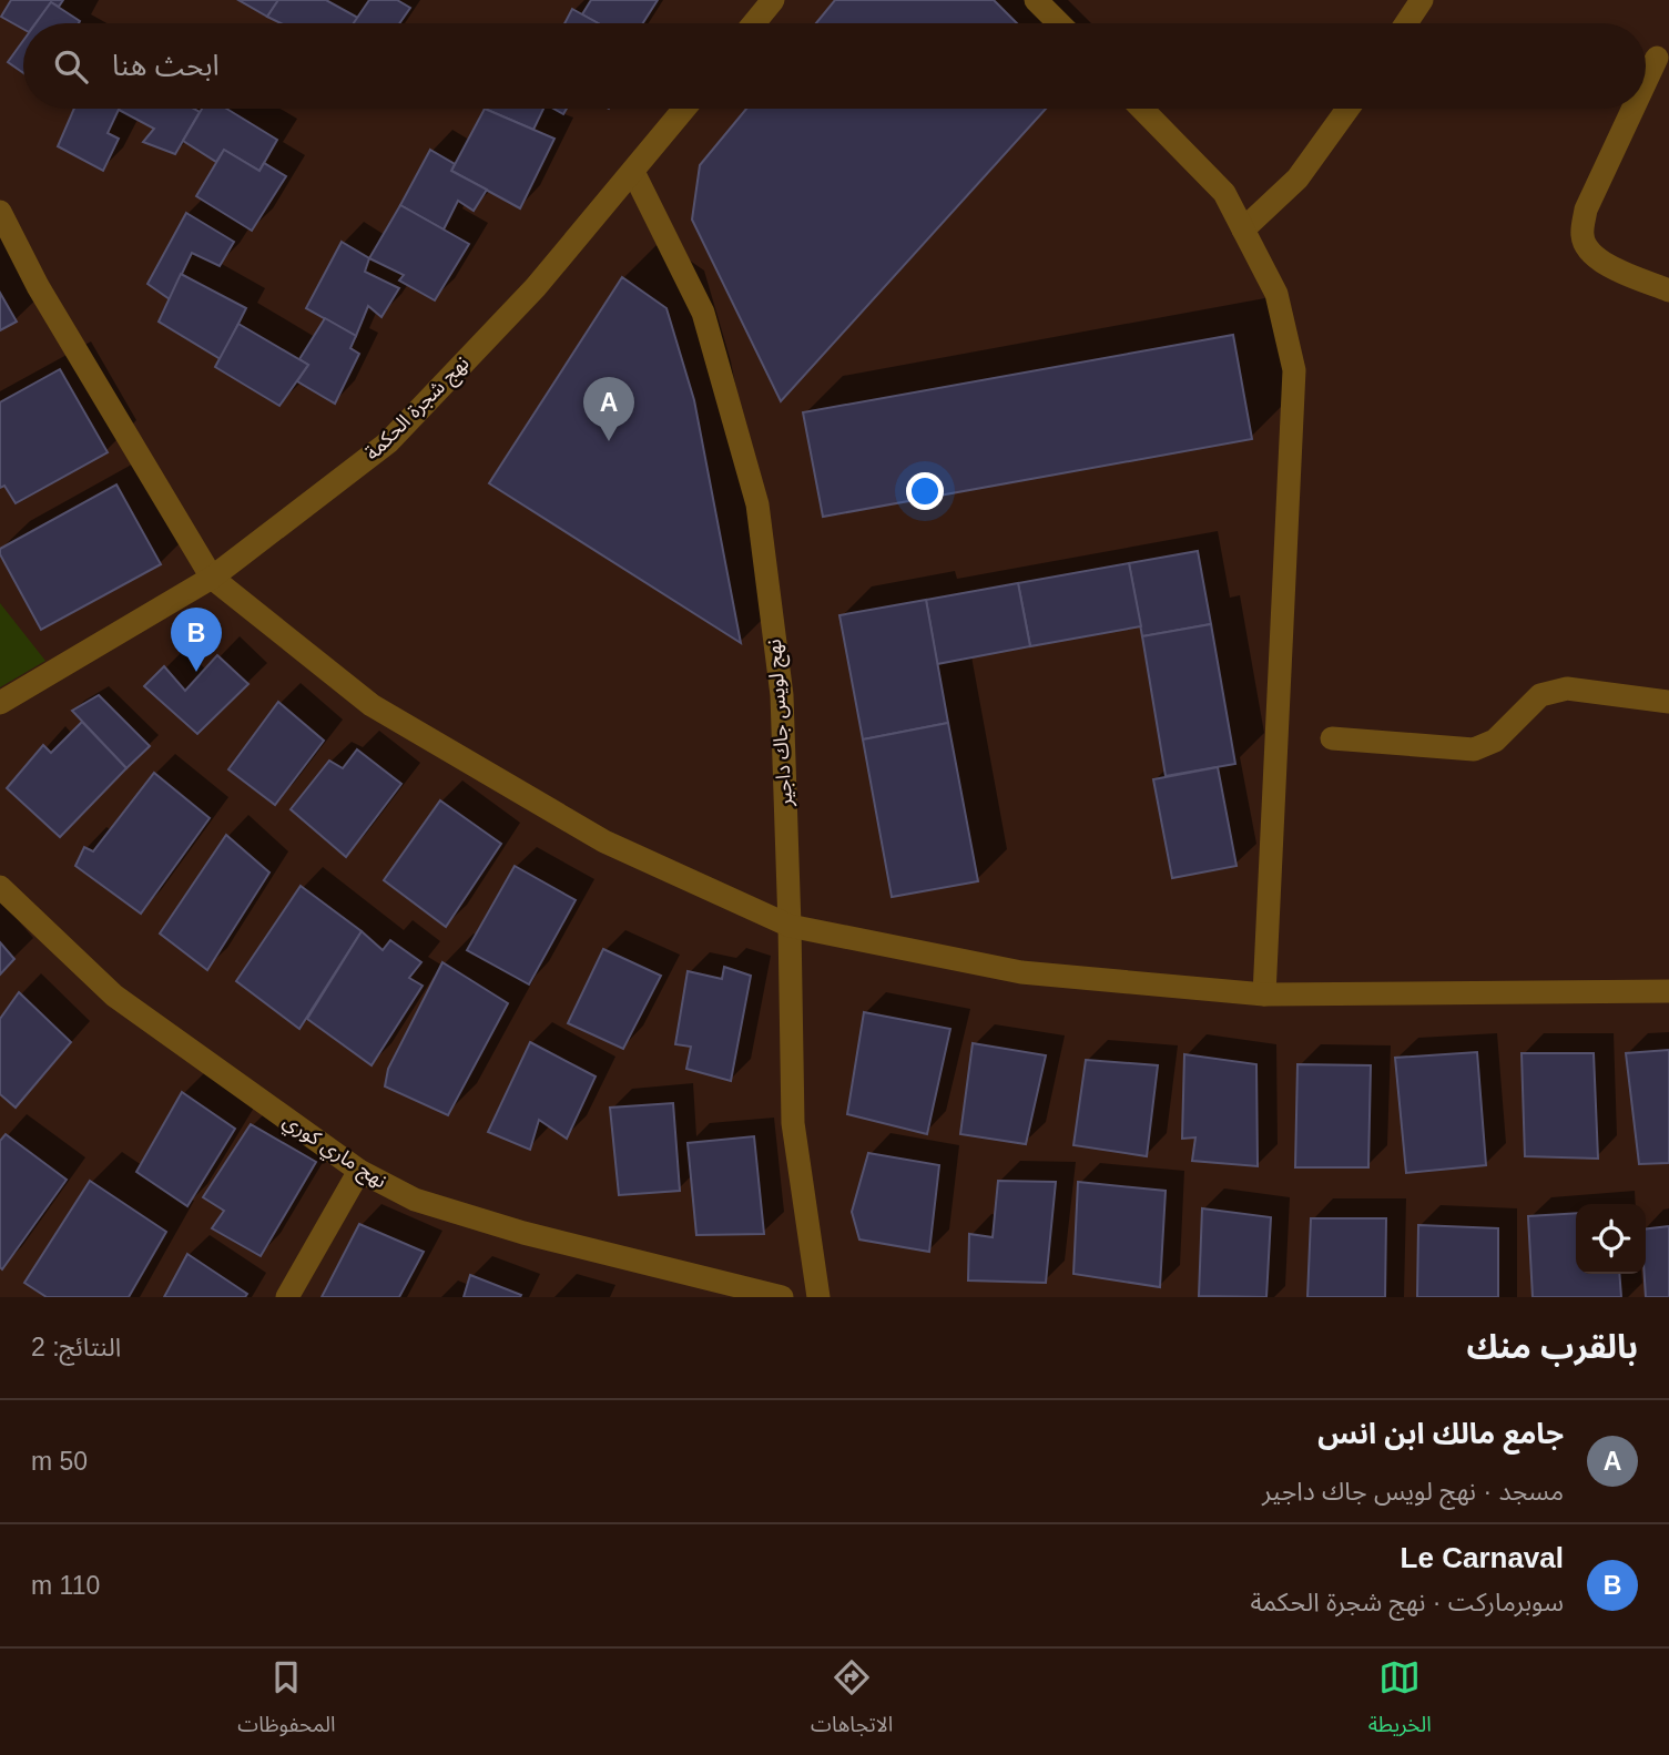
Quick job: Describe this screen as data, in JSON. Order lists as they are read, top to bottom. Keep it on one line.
{"streets":{"street":["نهج شجرة الحكمة","نهج لويس جاك داجير","نهج ماري كوري"]},"crossings":[["نهج شجرة الحكمة","نهج لويس جاك داجير"]],"page":{"search":"ابحث هنا","pins":["A","B"],"heading":["بالقرب منك","النتائج: 2"],"list":[{"mark":"A","name":"جامع مالك ابن انس","note":"مسجد · نهج لويس جاك داجير","value":"50 m"},{"mark":"B","name":"Le Carnaval","note":"سوبرماركت · نهج شجرة الحكمة","value":"110 m"}],"nav":["الخريطة","الاتجاهات","المحفوظات"]}}
